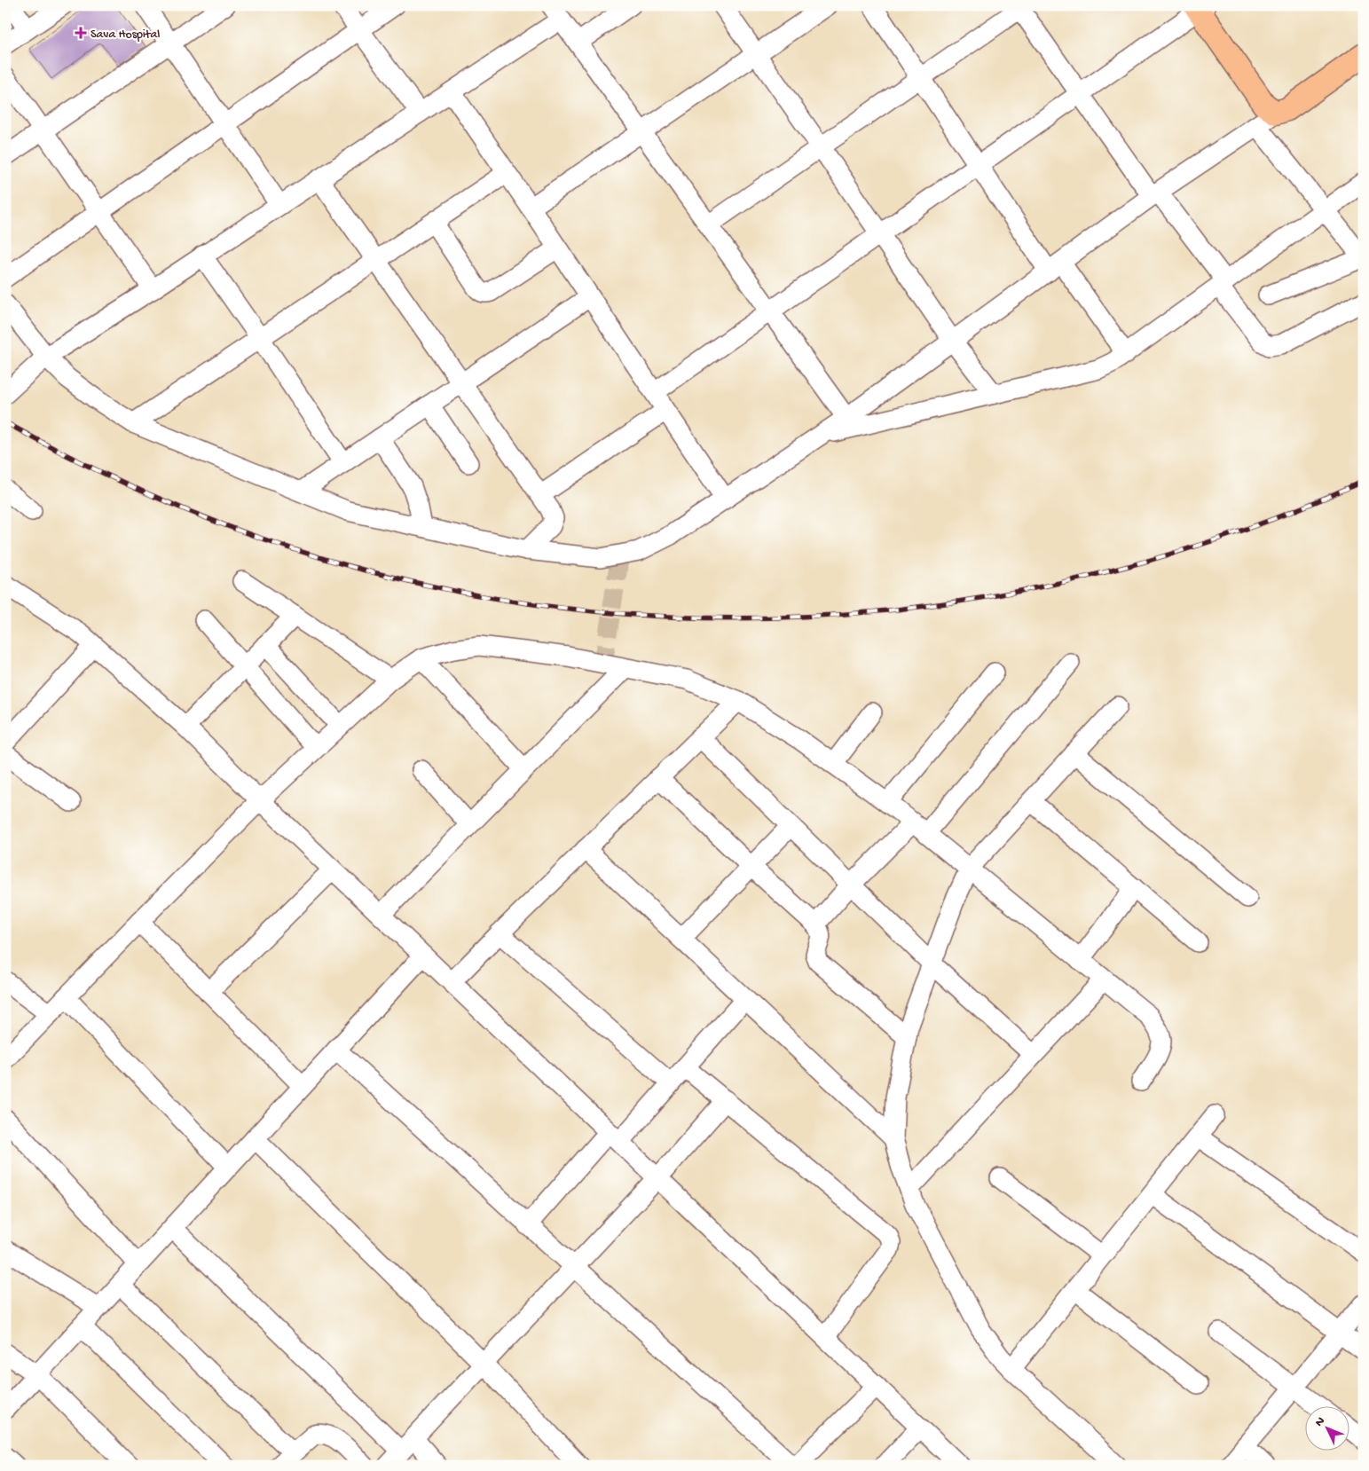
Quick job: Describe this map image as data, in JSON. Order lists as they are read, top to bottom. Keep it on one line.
{"places":{"health":["Sava Hospital"]},"north":"top left"}
